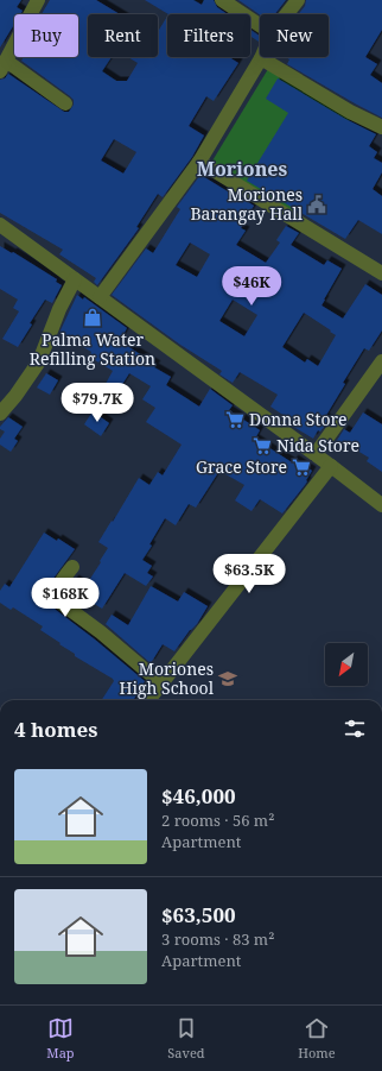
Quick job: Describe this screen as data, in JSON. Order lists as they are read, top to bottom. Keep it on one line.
{"districts":["Moriones"],"places":{"public building":["Moriones Barangay Hall"],"shop":["Palma Water Refilling Station"],"supermarket":["Donna Store","Nida Store","Grace Store"],"school or university":["Moriones High School"]},"north":"bottom left","page":{"chip":["Buy","Rent","Filters","New"],"price":["$46K","$79.7K","$63.5K","$168K"],"heading":"4 homes","list":[{"name":"$46,000","note":"2 rooms · 56 m² · Apartment"},{"name":"$63,500","note":"3 rooms · 83 m² · Apartment"}],"tabs":["Map","Saved","Home"]}}
